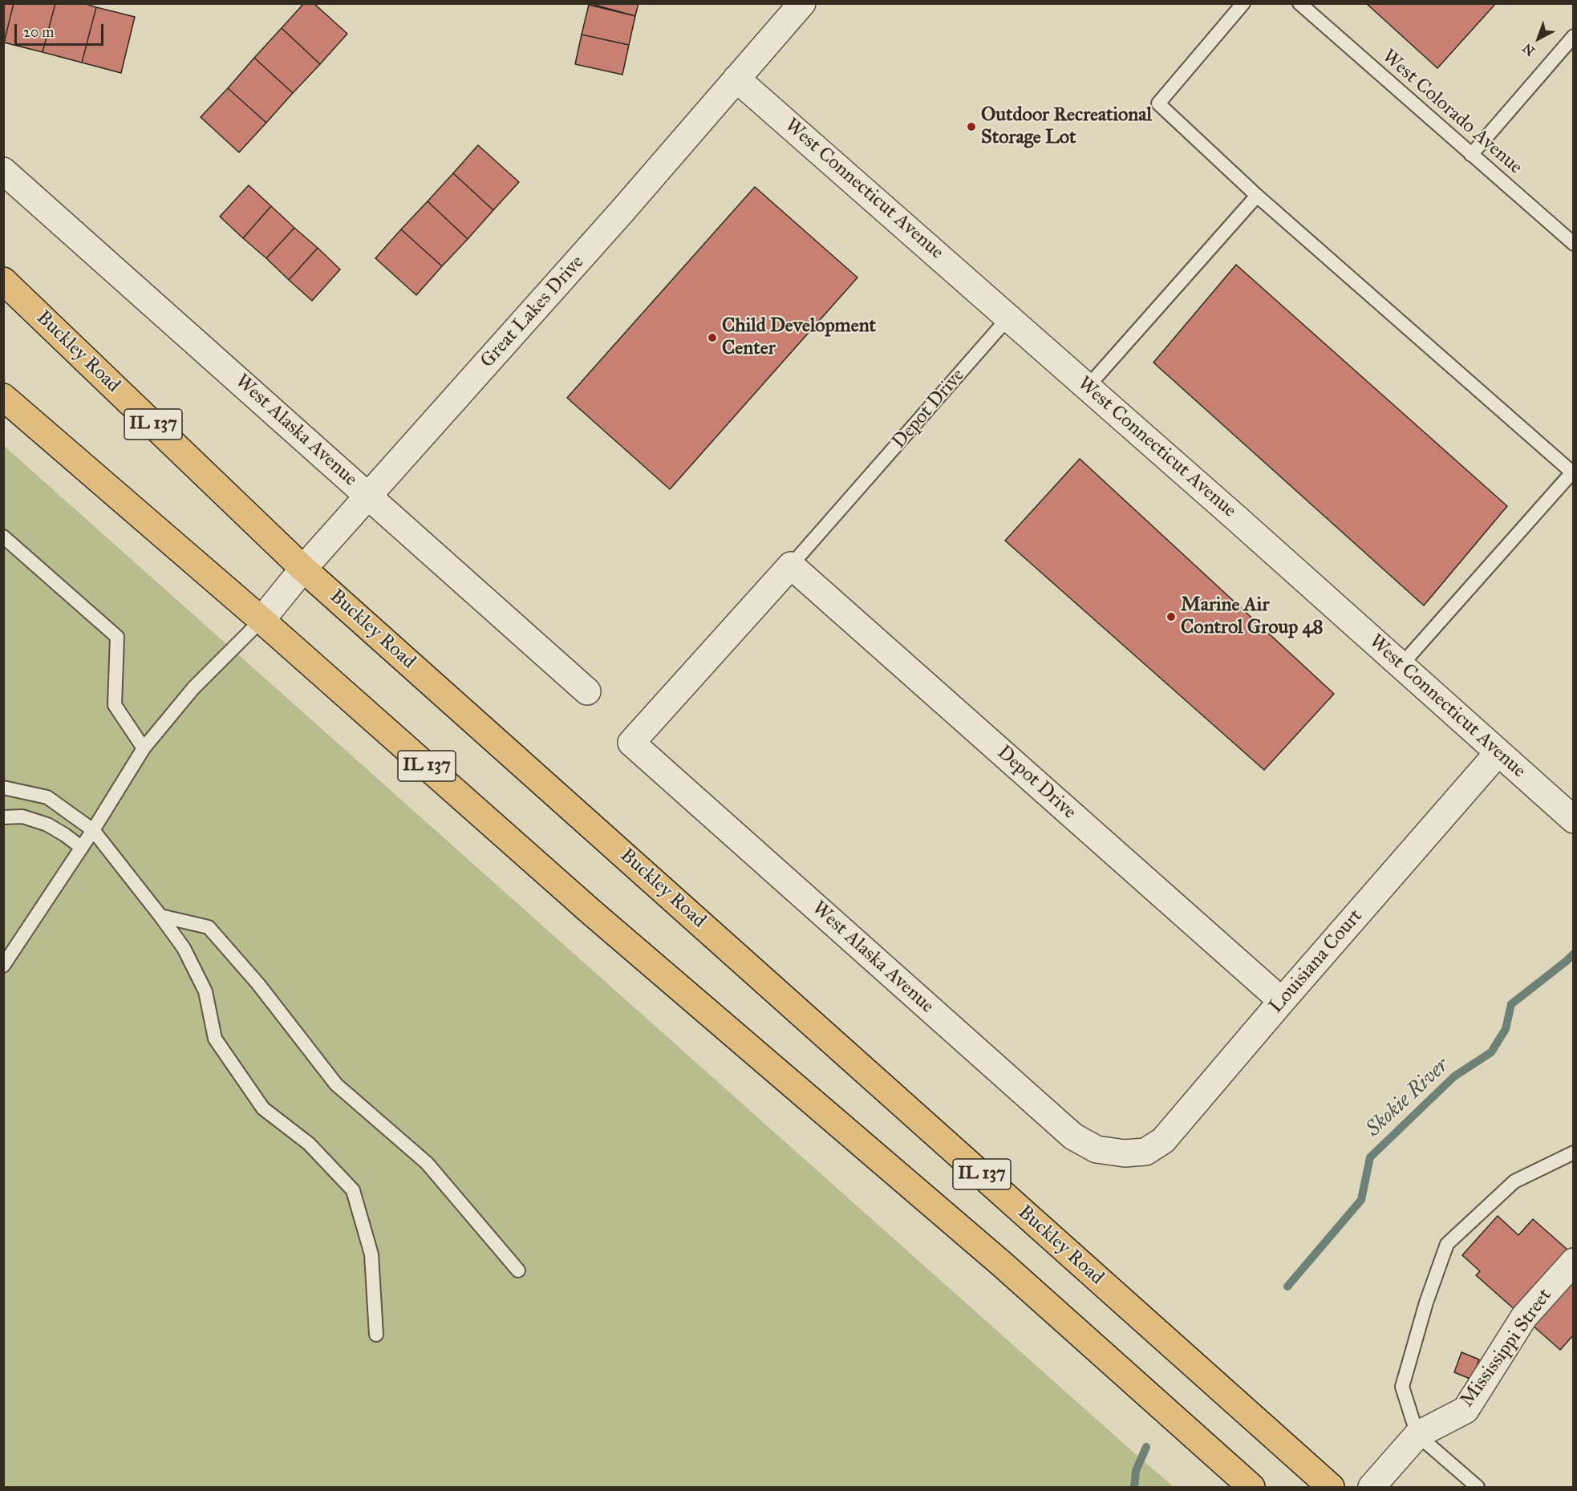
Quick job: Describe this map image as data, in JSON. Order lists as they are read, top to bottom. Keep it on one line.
{"streets":{"highway":["Buckley Road","IL 137"],"street":["West Connecticut Avenue","Great Lakes Drive","Depot Drive","West Alaska Avenue","Louisiana Court","Mississippi Street"],"lane":["West Colorado Avenue"]},"crossings":[["West Connecticut Avenue","Great Lakes Drive"],["West Connecticut Avenue","Depot Drive"],["West Connecticut Avenue","Louisiana Court"],["Great Lakes Drive","Buckley Road"],["Great Lakes Drive","IL 137"],["Great Lakes Drive","West Alaska Avenue"],["Depot Drive","West Alaska Avenue"],["Depot Drive","Louisiana Court"],["West Alaska Avenue","Louisiana Court"]],"water":["Skokie River"],"places":["Outdoor Recreational Storage Lot","Child Development Center","Marine Air Control Group 48"],"scale_bar":"20 m","north":"bottom left"}
